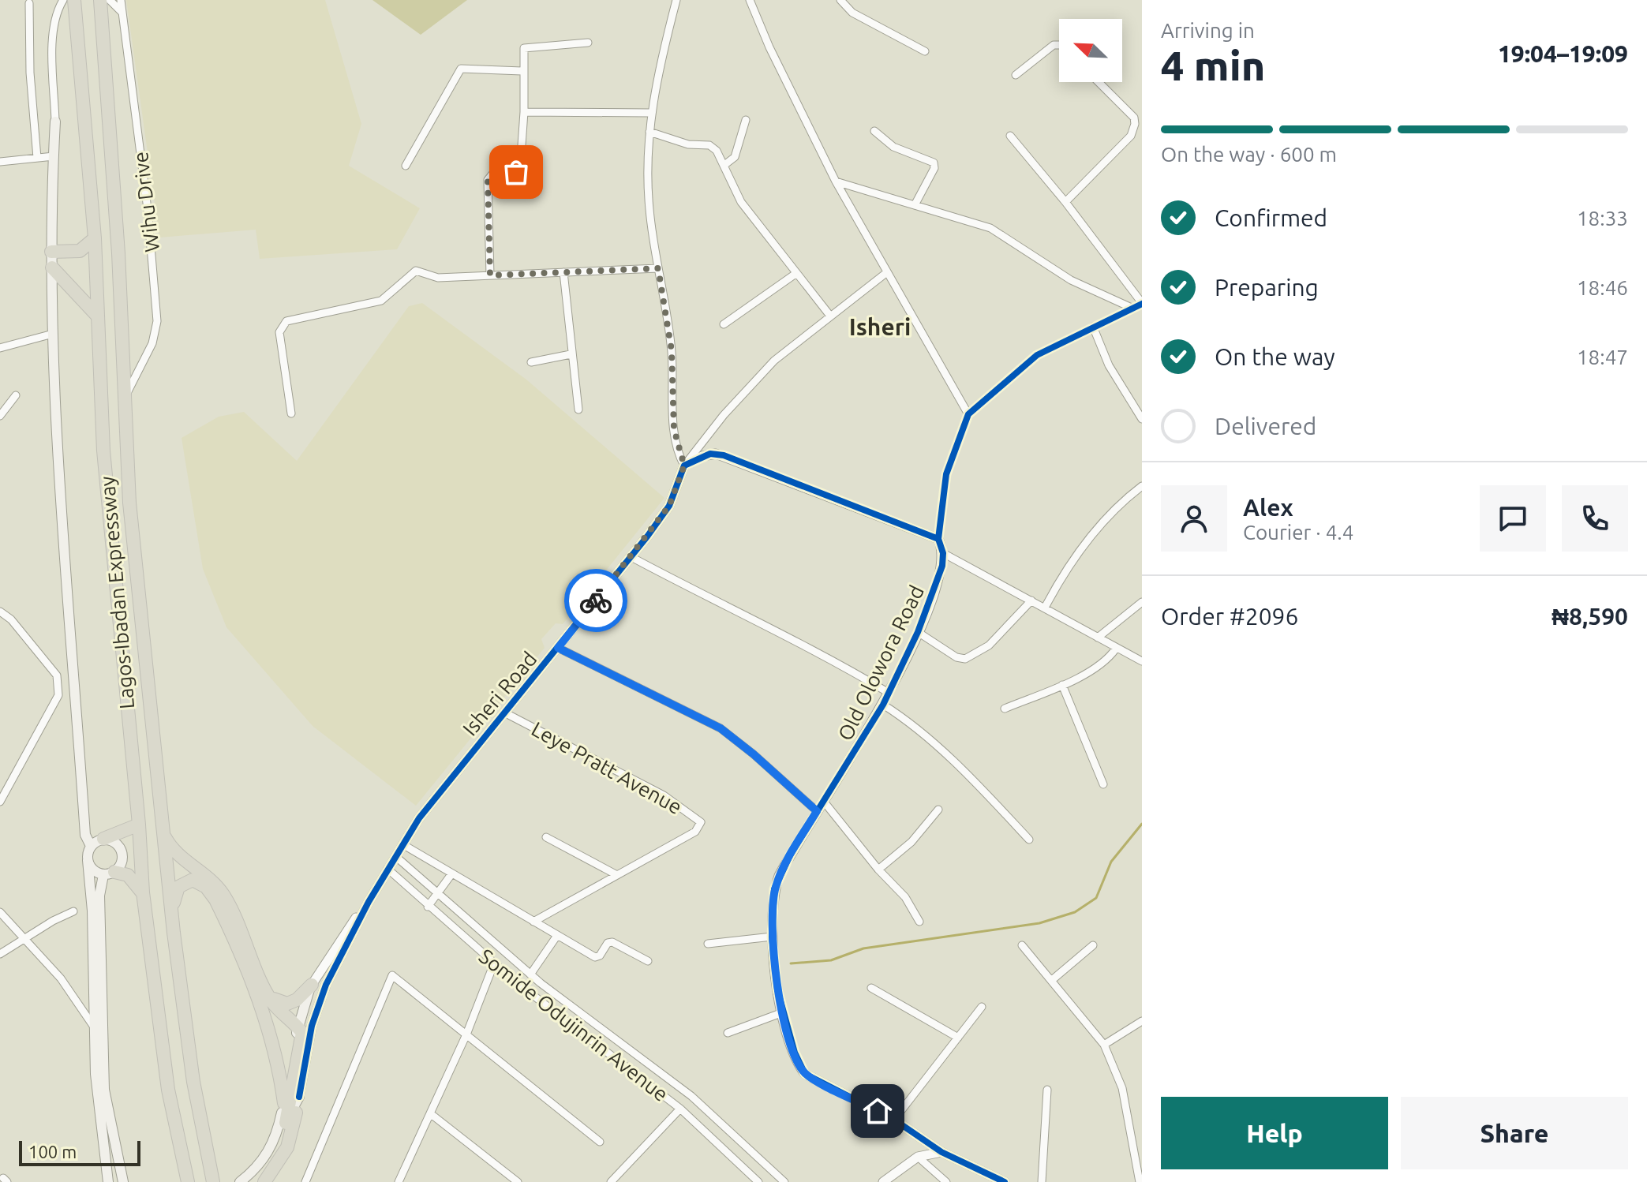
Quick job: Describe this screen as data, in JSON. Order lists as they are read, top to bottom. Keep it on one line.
{"streets":{"highway":["Lagos-Ibadan Expressway"],"main road":["Isheri Road"],"street":["Wihu Drive","Old Olowora Road","Leye Pratt Avenue","Somide Odujinrin Avenue"]},"crossings":[["Wihu Drive","Lagos-Ibadan Expressway"],["Isheri Road","Leye Pratt Avenue"],["Isheri Road","Somide Odujinrin Avenue"]],"districts":["Isheri"],"scale_bar":"100 m","north":"top left","page":{"heading":["4 min","Arriving in","19:04–19:09"],"panel":["Alex","Courier · 4.4","Order #2096","₦8,590"],"bar":"On the way · 600 m","list":[["Confirmed","18:33"],["Preparing","18:46"],["On the way","18:47"],"Delivered"],"buttons":["Help","Share"],"scale":"100 m"}}
